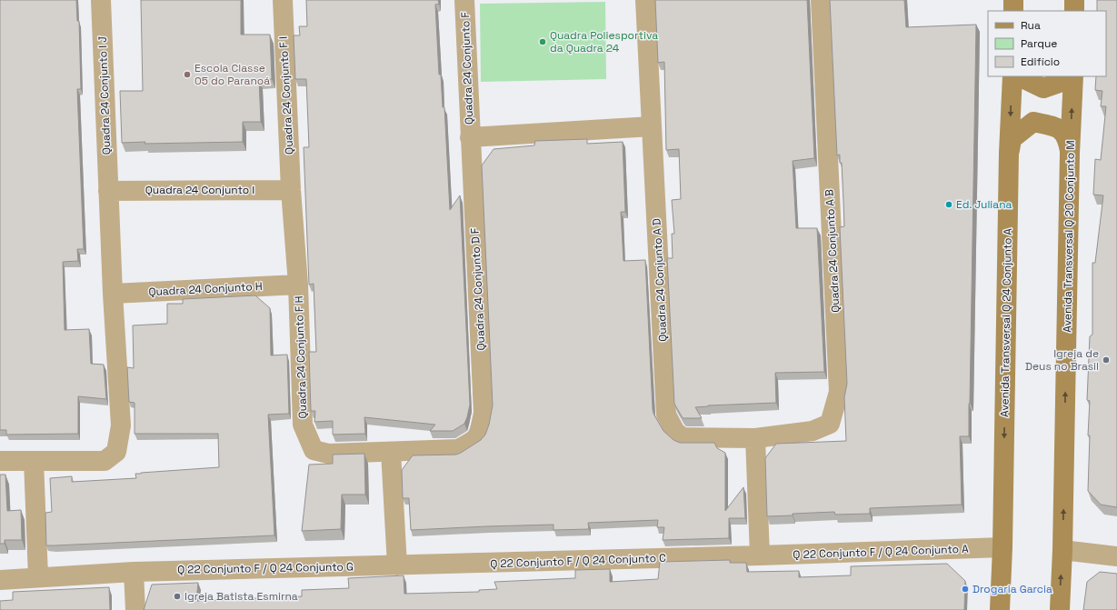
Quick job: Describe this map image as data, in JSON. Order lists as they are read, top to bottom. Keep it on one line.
{"streets":{"street":["Quadra 24 Conjunto F","Quadra 24 Conjunto I J","Quadra 24 Conjunto F I","Quadra 24 Conjunto I","Avenida Transversal Q 20 Conjunto M","Quadra 24 Conjunto A B","Quadra 24 Conjunto A D","Quadra 24 Conjunto H","Quadra 24 Conjunto D F","Avenida Transversal Q 24 Conjunto A","Quadra 24 Conjunto F H","Q 22 Conjunto F / Q 24 Conjunto A","Q 22 Conjunto F / Q 24 Conjunto C","Q 22 Conjunto F / Q 24 Conjunto G"]},"crossings":[["Quadra 24 Conjunto F","Quadra 24 Conjunto D F"],["Quadra 24 Conjunto I J","Quadra 24 Conjunto I"],["Quadra 24 Conjunto I J","Quadra 24 Conjunto H"],["Quadra 24 Conjunto F I","Quadra 24 Conjunto I"],["Quadra 24 Conjunto A B","Quadra 24 Conjunto A D"],["Quadra 24 Conjunto H","Quadra 24 Conjunto F H"],["Quadra 24 Conjunto D F","Quadra 24 Conjunto F H"],["Avenida Transversal Q 24 Conjunto A","Q 22 Conjunto F / Q 24 Conjunto A"],["Q 22 Conjunto F / Q 24 Conjunto A","Q 22 Conjunto F / Q 24 Conjunto C"],["Q 22 Conjunto F / Q 24 Conjunto C","Q 22 Conjunto F / Q 24 Conjunto G"]],"one_way":["Avenida Transversal Q 20 Conjunto M","Avenida Transversal Q 24 Conjunto A"],"places":["Quadra Poliesportiva da Quadra 24","Escola Classe 05 do Paranoá","Ed. Juliana","Igreja de Deus no Brasil","Drogaria Garcia","Igreja Batista Esmirna"],"legend":["Rua","Parque","Edifício"]}
